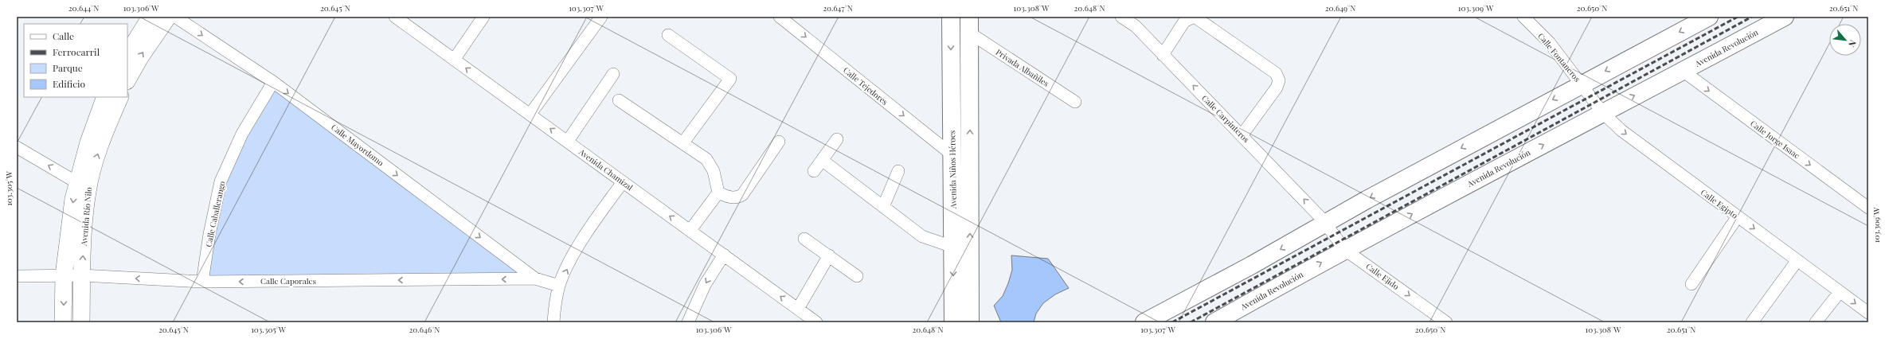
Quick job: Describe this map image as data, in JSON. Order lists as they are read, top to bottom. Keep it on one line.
{"streets":{"main road":["Avenida Revolución","Avenida Niños Héroes","Avenida Río Nilo"],"street":["Calle Fontaneros","Privada Albañiles","Calle Tejedores","Calle Carpinteros","Calle Jorge Isaac","Calle Mayordomo","Avenida Chamizal","Calle Egipto","Calle Caballerango","Calle Ejido","Calle Caporales"]},"crossings":[["Avenida Revolución","Calle Jorge Isaac"],["Avenida Revolución","Calle Egipto"],["Avenida Revolución","Calle Ejido"],["Calle Fontaneros","Calle Egipto"],["Calle Tejedores","Avenida Niños Héroes"],["Calle Carpinteros","Calle Ejido"],["Calle Mayordomo","Calle Caballerango"],["Calle Mayordomo","Calle Caporales"],["Calle Caballerango","Calle Caporales"],["Avenida Río Nilo","Calle Caporales"]],"one_way":["Calle Carpinteros","Calle Jorge Isaac","Calle Mayordomo","Avenida Chamizal","Calle Egipto","Calle Ejido","Calle Caporales"],"legend":["Calle","Ferrocarril","Parque","Edificio"],"north":"bottom right","coordinates":["20.644°N","103.306°W","20.645°N","103.307°W","20.647°N","103.308°W","20.648°N","20.649°N","103.309°W","20.650°N","20.651°N","103.305°W","20.646°N"]}
